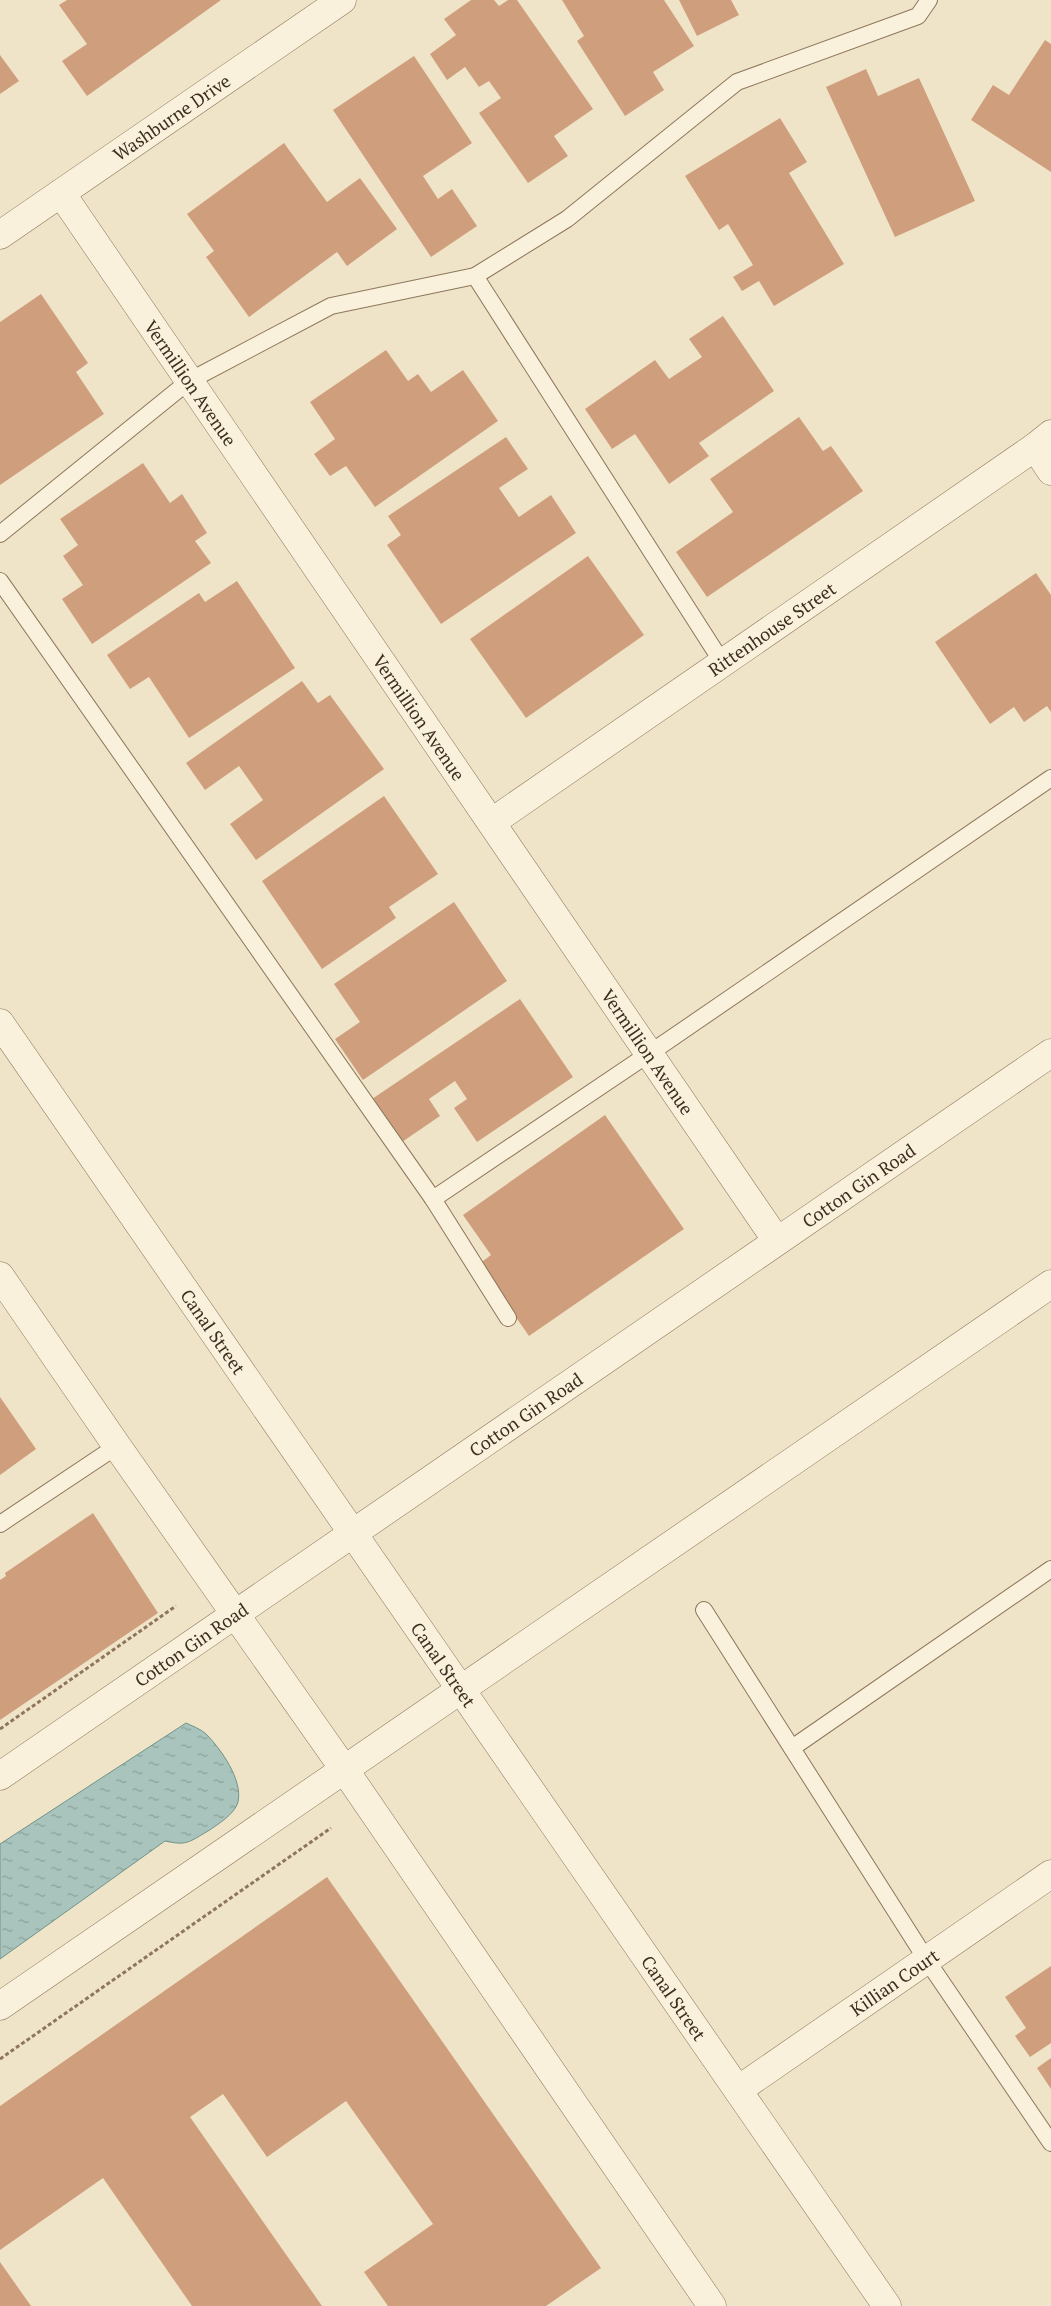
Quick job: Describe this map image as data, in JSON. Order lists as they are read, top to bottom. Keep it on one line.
{"streets":{"street":["Washburne Drive","Vermillion Avenue","Rittenhouse Street","Cotton Gin Road","Canal Street","Killian Court"]},"crossings":[["Washburne Drive","Vermillion Avenue"],["Vermillion Avenue","Rittenhouse Street"],["Vermillion Avenue","Cotton Gin Road"],["Cotton Gin Road","Canal Street"],["Canal Street","Killian Court"]]}
